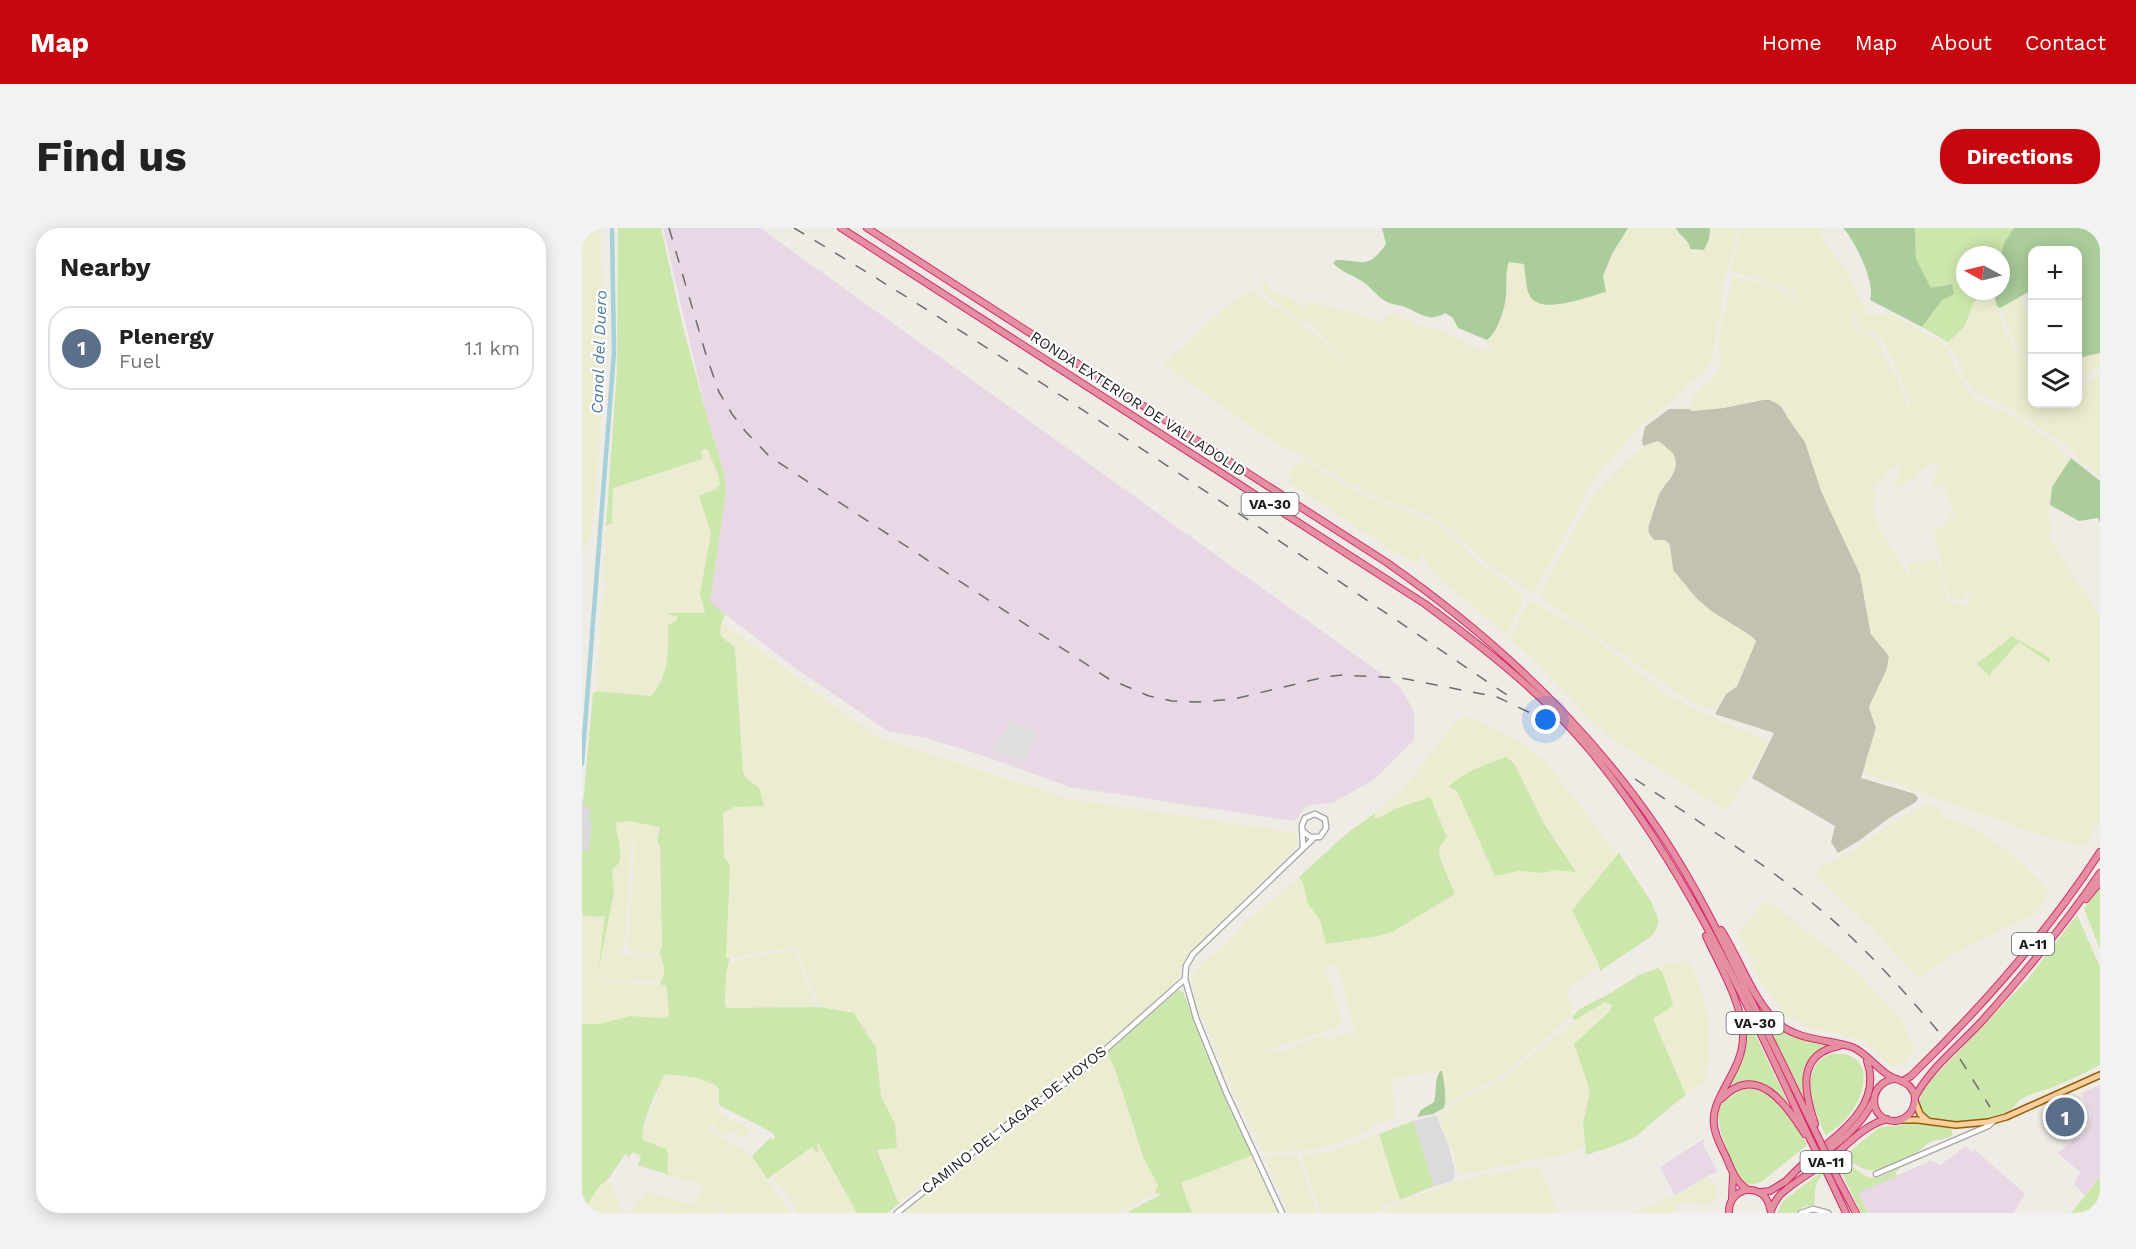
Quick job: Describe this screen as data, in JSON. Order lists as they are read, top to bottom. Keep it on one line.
{"streets":{"highway":["RONDA EXTERIOR DE VALLADOLID","VA-30","A-11","VA-11"],"street":["CAMINO DEL LAGAR DE HOYOS"]},"crossings":[["A-11","VA-11"]],"water":["Canal del Duero"],"north":"left","page":{"header":"Map","nav":["Home","Map","About","Contact"],"buttons":"Directions","title":"Find us","heading":"Nearby","map_buttons":["+","−"],"list":[{"mark":"1","name":"Plenergy","note":"Fuel","value":"1.1 km"}],"pins":"1"}}
